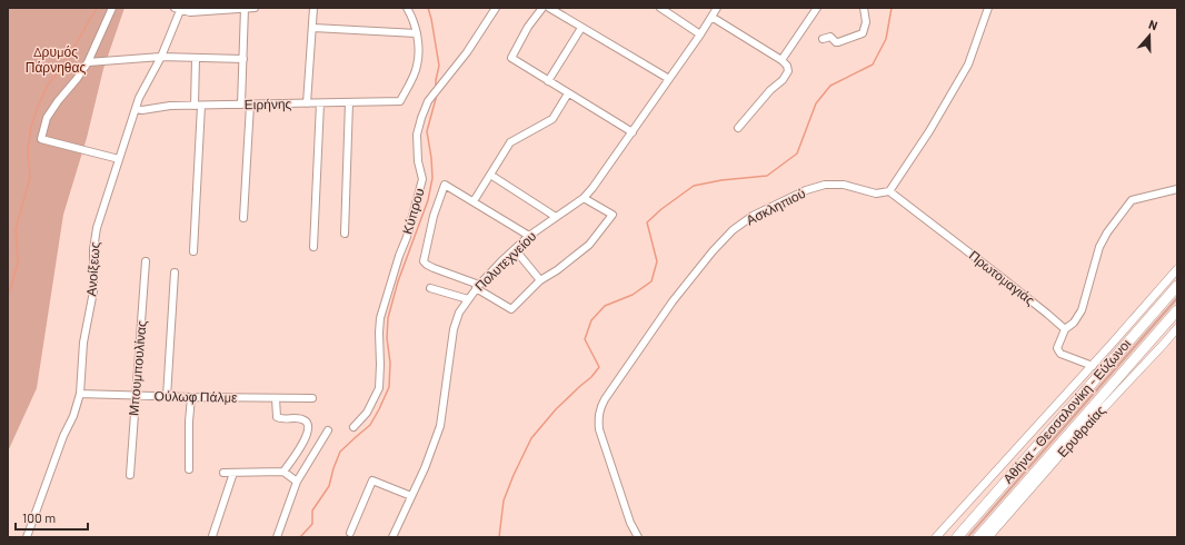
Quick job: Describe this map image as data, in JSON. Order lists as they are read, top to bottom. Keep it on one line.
{"streets":{"highway":["Αθήνα - Θεσσαλονίκη - Εύζωνοι"],"main road":["Ερυθραίας"],"street":["Ειρήνης","Ασκληπιού","Κύπρου","Πολυτεχνείου","Ανοίξεως","Πρωτομαγιάς","Μπουμπουλίνας","Ούλωφ Πάλμε"]},"crossings":[["Ειρήνης","Ανοίξεως"],["Ασκληπιού","Πρωτομαγιάς"],["Ανοίξεως","Ούλωφ Πάλμε"],["Μπουμπουλίνας","Ούλωφ Πάλμε"]],"parks":["Δρυμός Πάρνηθας"],"scale_bar":"100 m","north":"top"}
